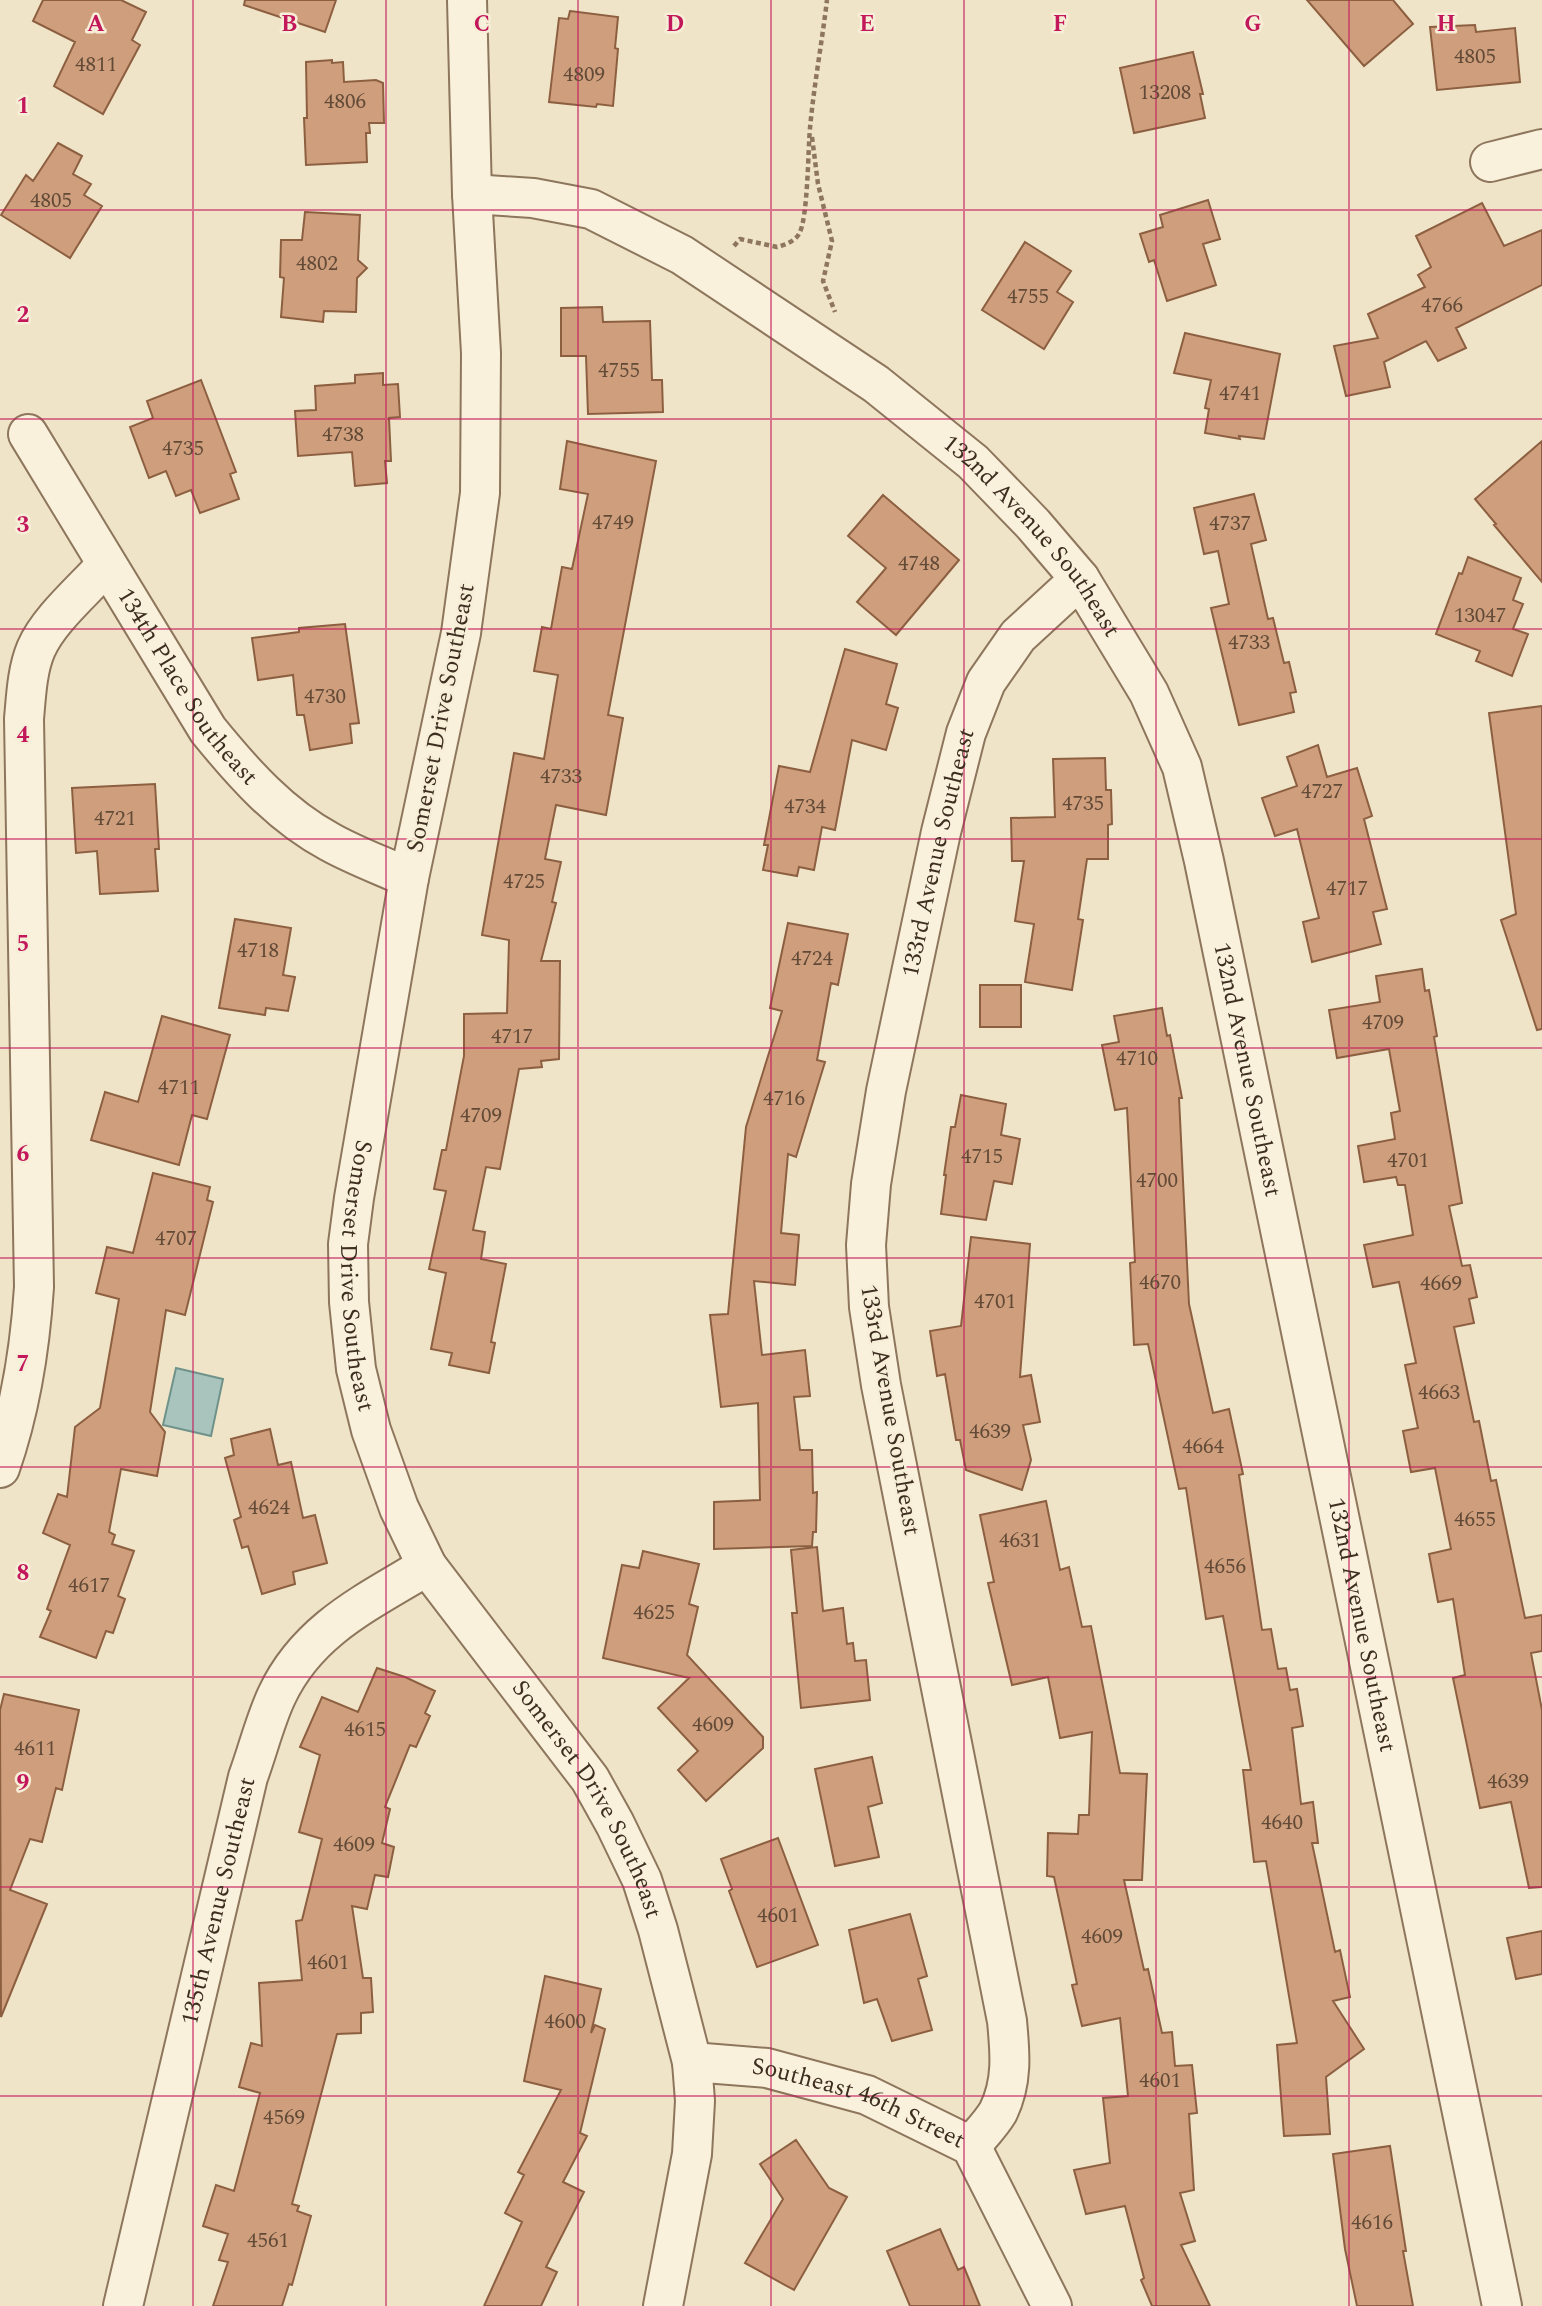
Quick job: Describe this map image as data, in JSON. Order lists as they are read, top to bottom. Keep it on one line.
{"streets":{"street":["132nd Avenue Southeast","134th Place Southeast","Somerset Drive Southeast","133rd Avenue Southeast","135th Avenue Southeast","Southeast 46th Street"]},"crossings":[["132nd Avenue Southeast","Somerset Drive Southeast"],["132nd Avenue Southeast","133rd Avenue Southeast"],["134th Place Southeast","Somerset Drive Southeast"],["Somerset Drive Southeast","135th Avenue Southeast"],["Somerset Drive Southeast","Southeast 46th Street"],["133rd Avenue Southeast","Southeast 46th Street"]],"house_numbers":["4805","4811","4809","13208","4806","4805","4802","4755","4766","4755","4741","4738","4735","4749","4737","4748","13047","4733","4730","4733","4727","4735","4734","4721","4725","4717","4718","4724","4709","4717","4710","4711","4716","4709","4715","4701","4700","4707","4670","4669","4701","4663","4639","4664","4624","4655","4631","4656","4617","4625","4609","4615","4611","4639","4640","4609","4601","4609","4601","4600","4601","4569","4616","4561"],"grid":{"columns":["A","B","C","D","E","F","G","H"],"rows":["1","2","3","4","5","6","7","8","9"]}}
